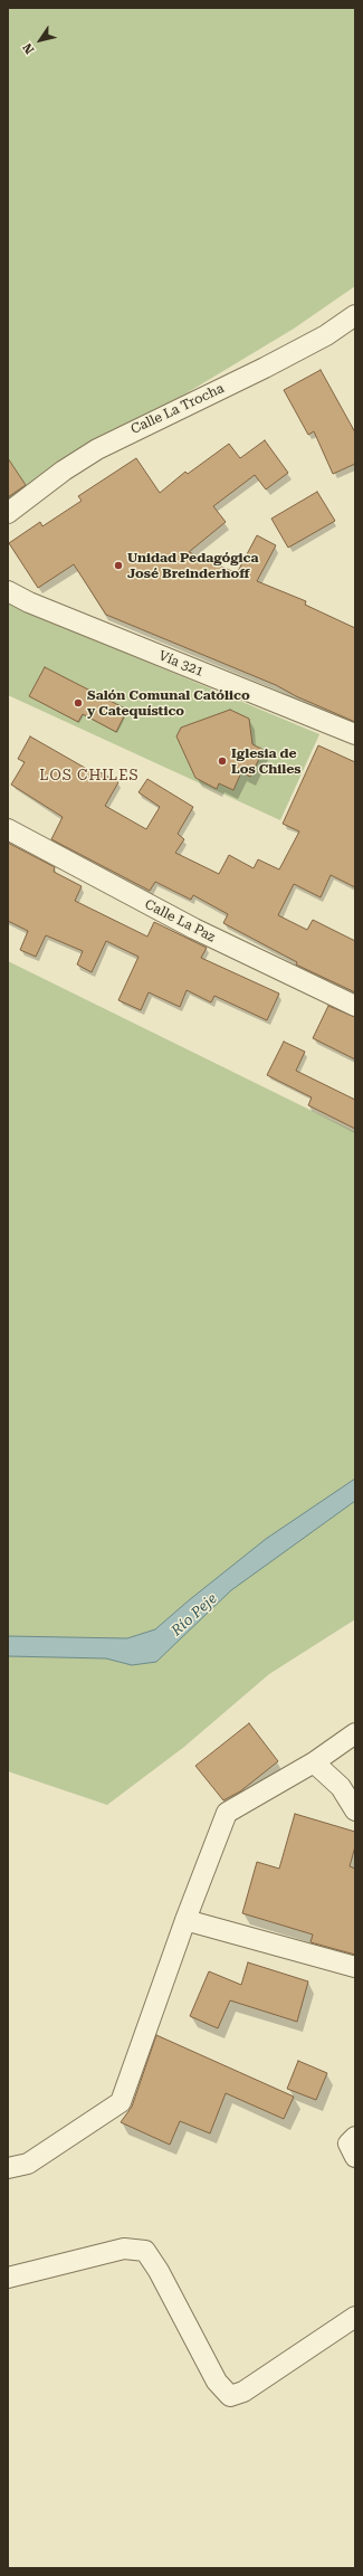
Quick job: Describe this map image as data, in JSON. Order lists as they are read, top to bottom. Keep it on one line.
{"streets":{"street":["Calle La Trocha","Vía 321","Calle La Paz"]},"districts":["LOS CHILES"],"water":["Río Peje"],"places":["Unidad Pedagógica José Breinderhoff","Salón Comunal Católico y Catequístico","Iglesia de Los Chiles"],"north":"bottom left"}
